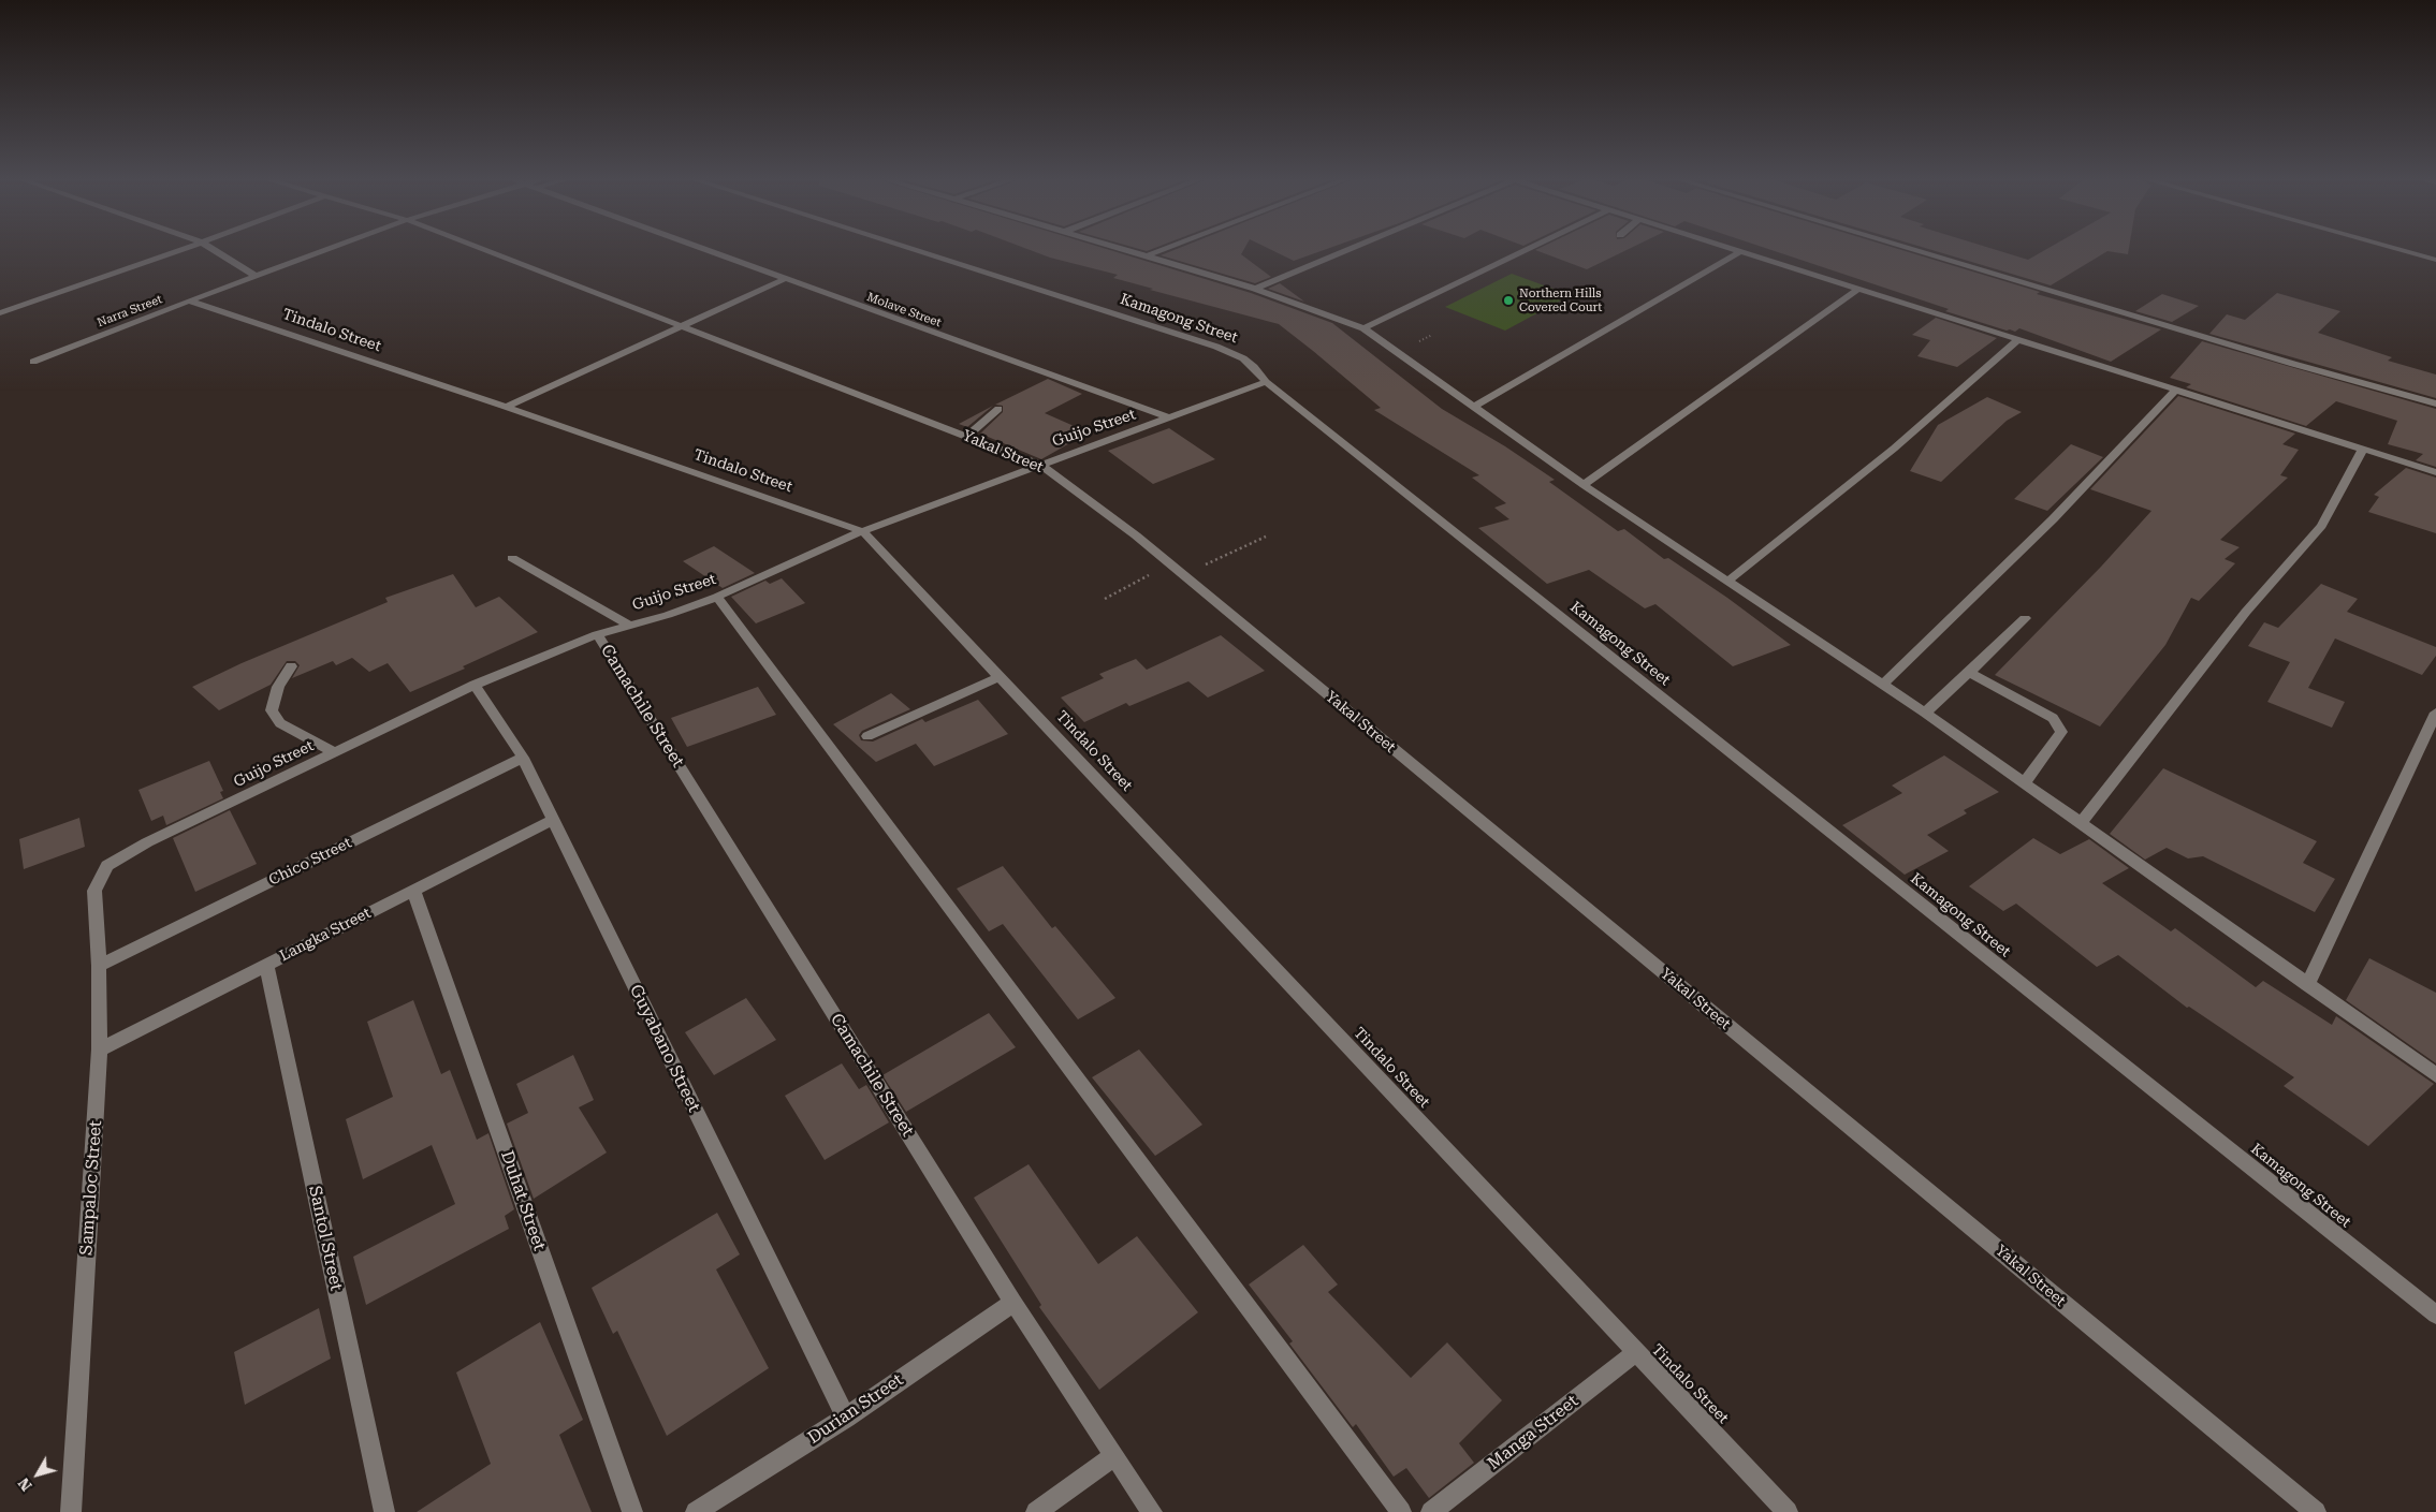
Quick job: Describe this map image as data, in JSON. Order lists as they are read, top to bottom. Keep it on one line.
{"streets":{"street":["Molave Street","Narra Street","Kamagong Street","Tindalo Street","Guijo Street","Yakal Street","Camachile Street","Chico Street","Langka Street","Guyabano Street","Sampaloc Street","Duhat Street","Santol Street","Durian Street","Manga Street"]},"crossings":[["Molave Street","Guijo Street"],["Narra Street","Tindalo Street"],["Kamagong Street","Guijo Street"],["Tindalo Street","Guijo Street"],["Tindalo Street","Manga Street"],["Guijo Street","Yakal Street"],["Guijo Street","Camachile Street"],["Guijo Street","Guyabano Street"],["Guijo Street","Sampaloc Street"],["Camachile Street","Durian Street"],["Chico Street","Guyabano Street"],["Chico Street","Sampaloc Street"],["Langka Street","Guyabano Street"],["Langka Street","Sampaloc Street"],["Langka Street","Duhat Street"],["Langka Street","Santol Street"],["Guyabano Street","Durian Street"]],"places":["Northern Hills Covered Court"],"north":"bottom left"}
